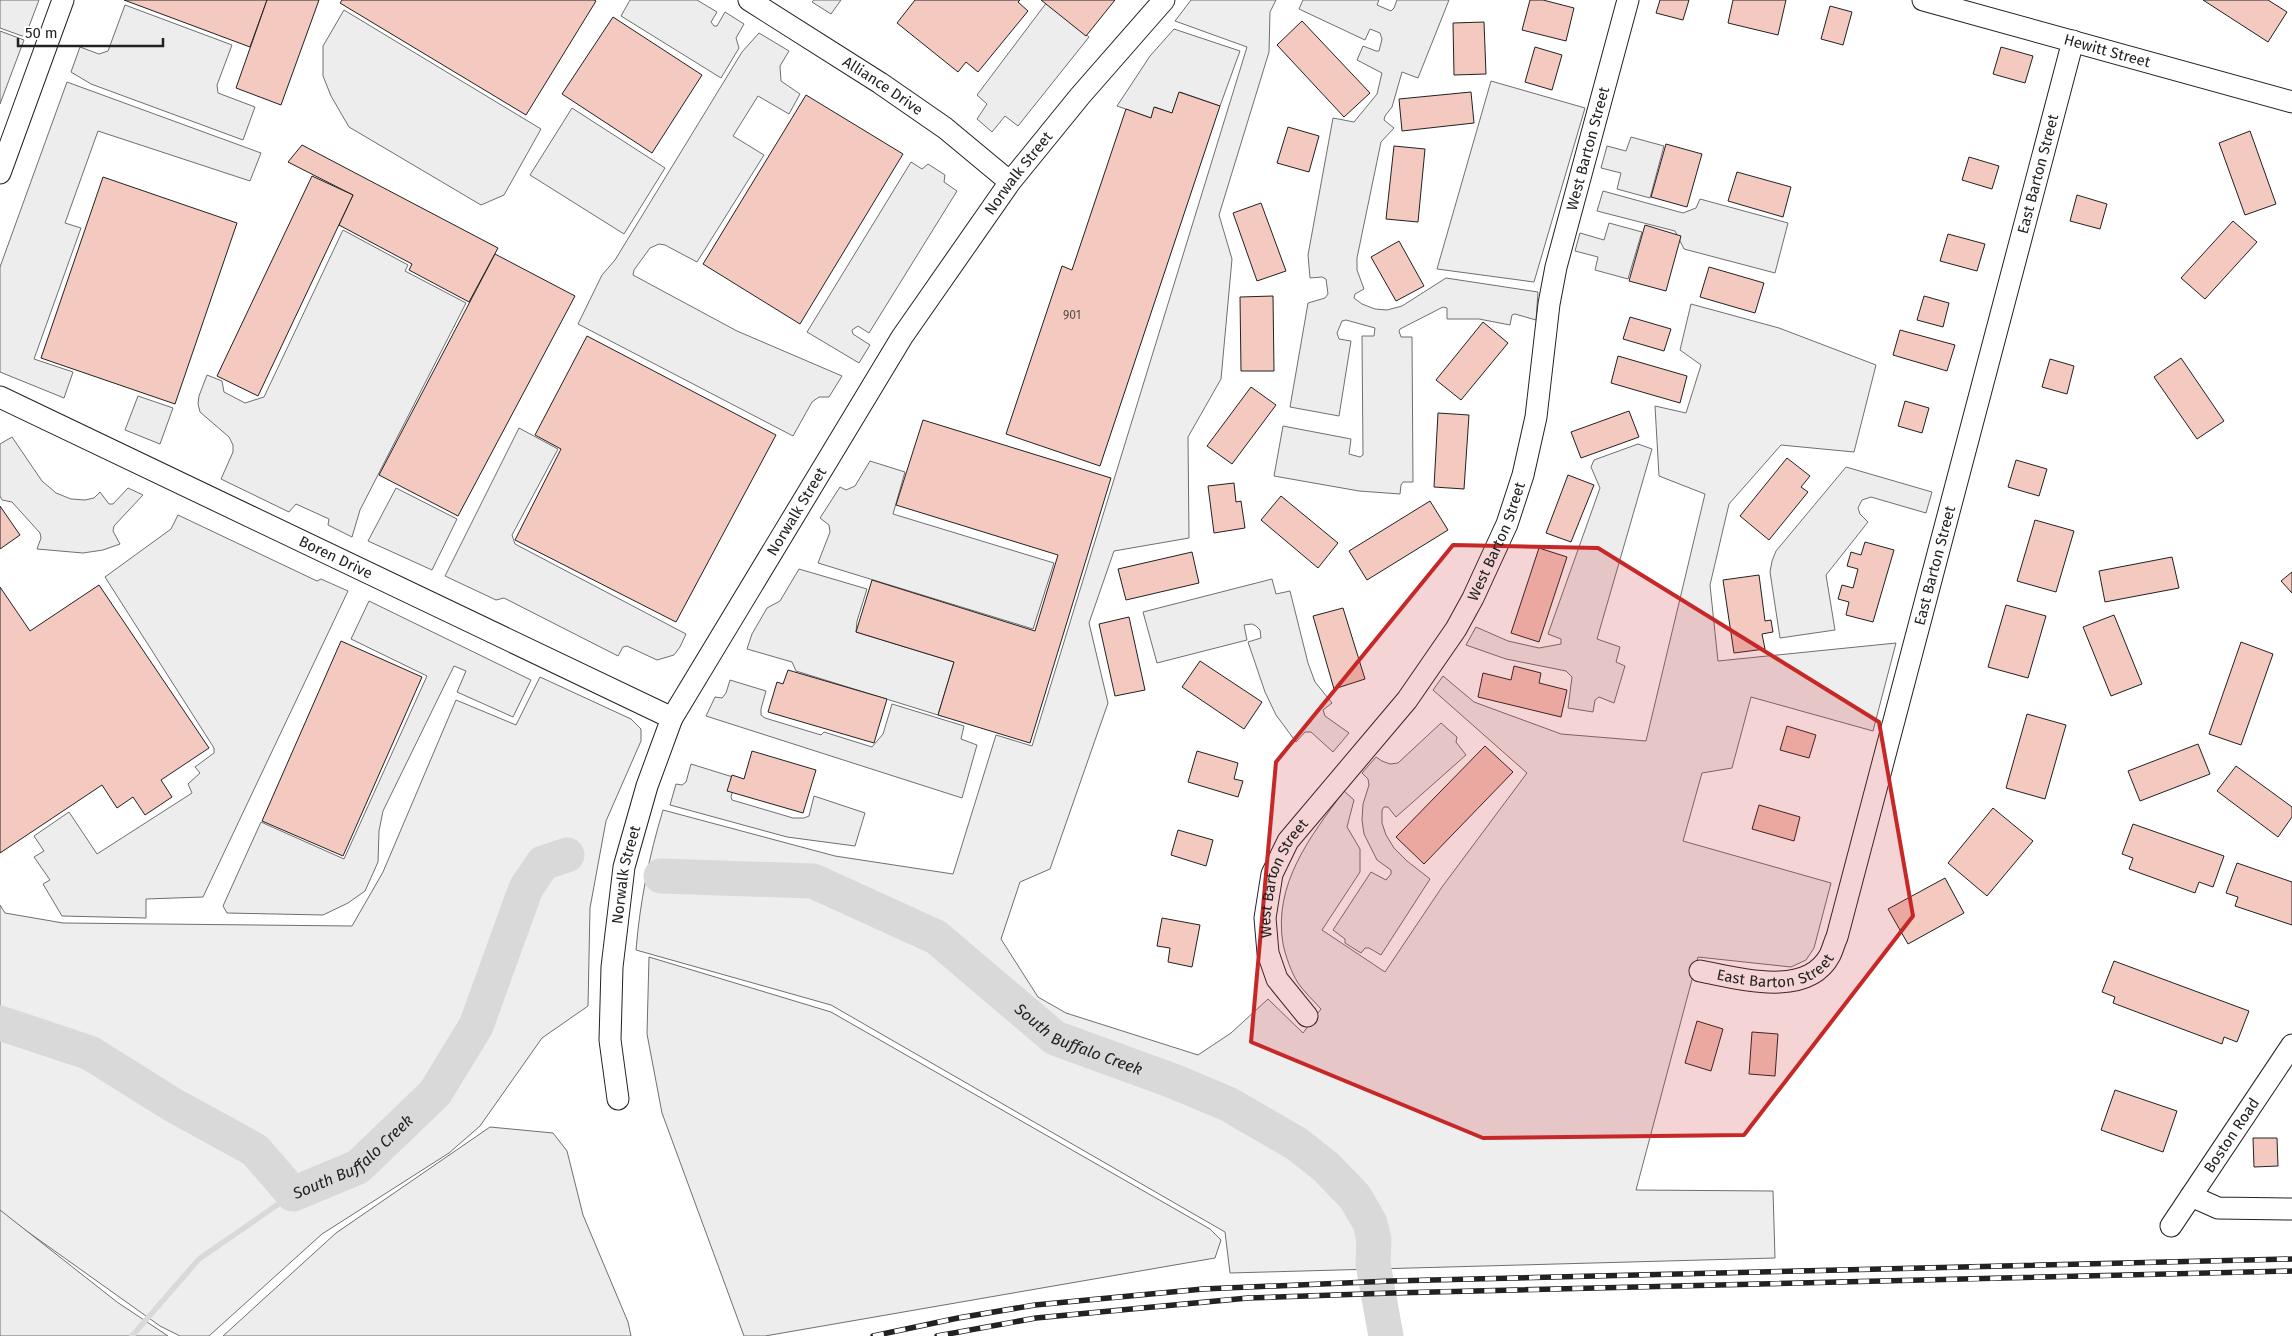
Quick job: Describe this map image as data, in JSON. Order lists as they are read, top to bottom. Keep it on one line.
{"streets":{"street":["Hewitt Street","Alliance Drive","West Barton Street","Norwalk Street","East Barton Street","Boren Drive","Boston Road"]},"crossings":[["Hewitt Street","East Barton Street"],["Alliance Drive","Norwalk Street"],["Norwalk Street","Boren Drive"]],"water":["South Buffalo Creek"],"house_numbers":["901"],"scale_bar":"50 m"}
